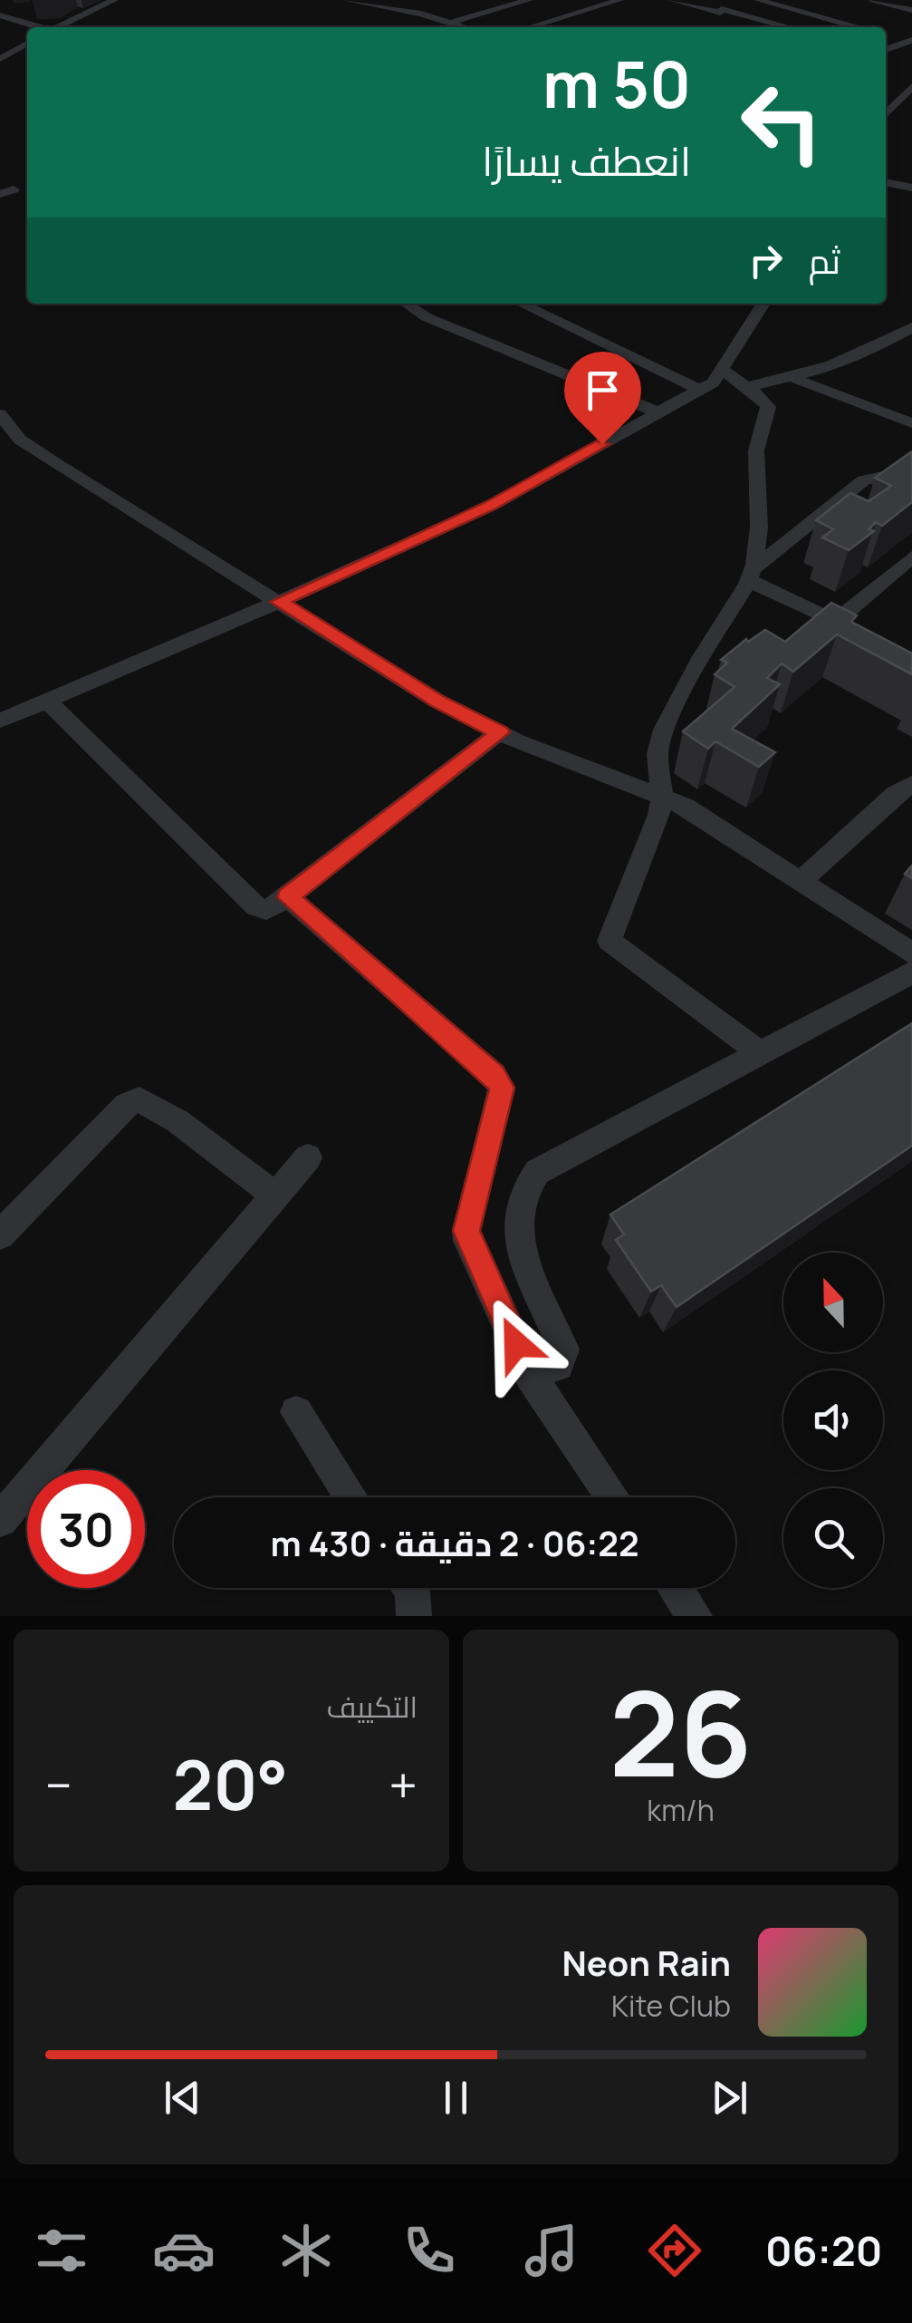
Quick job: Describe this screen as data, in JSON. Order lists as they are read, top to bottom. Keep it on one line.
{"north":"top","page":{"turn":["50 m","انعطف يسارًا"],"then":"ثم","limit":"30","trip":"06:22 · 2 دقيقة · 430 m","tile":[["26","km/h"],"التكييف"],"heat":["−","20°","+"],"song":["Neon Rain","Kite Club"],"tabs":"06:20"}}
